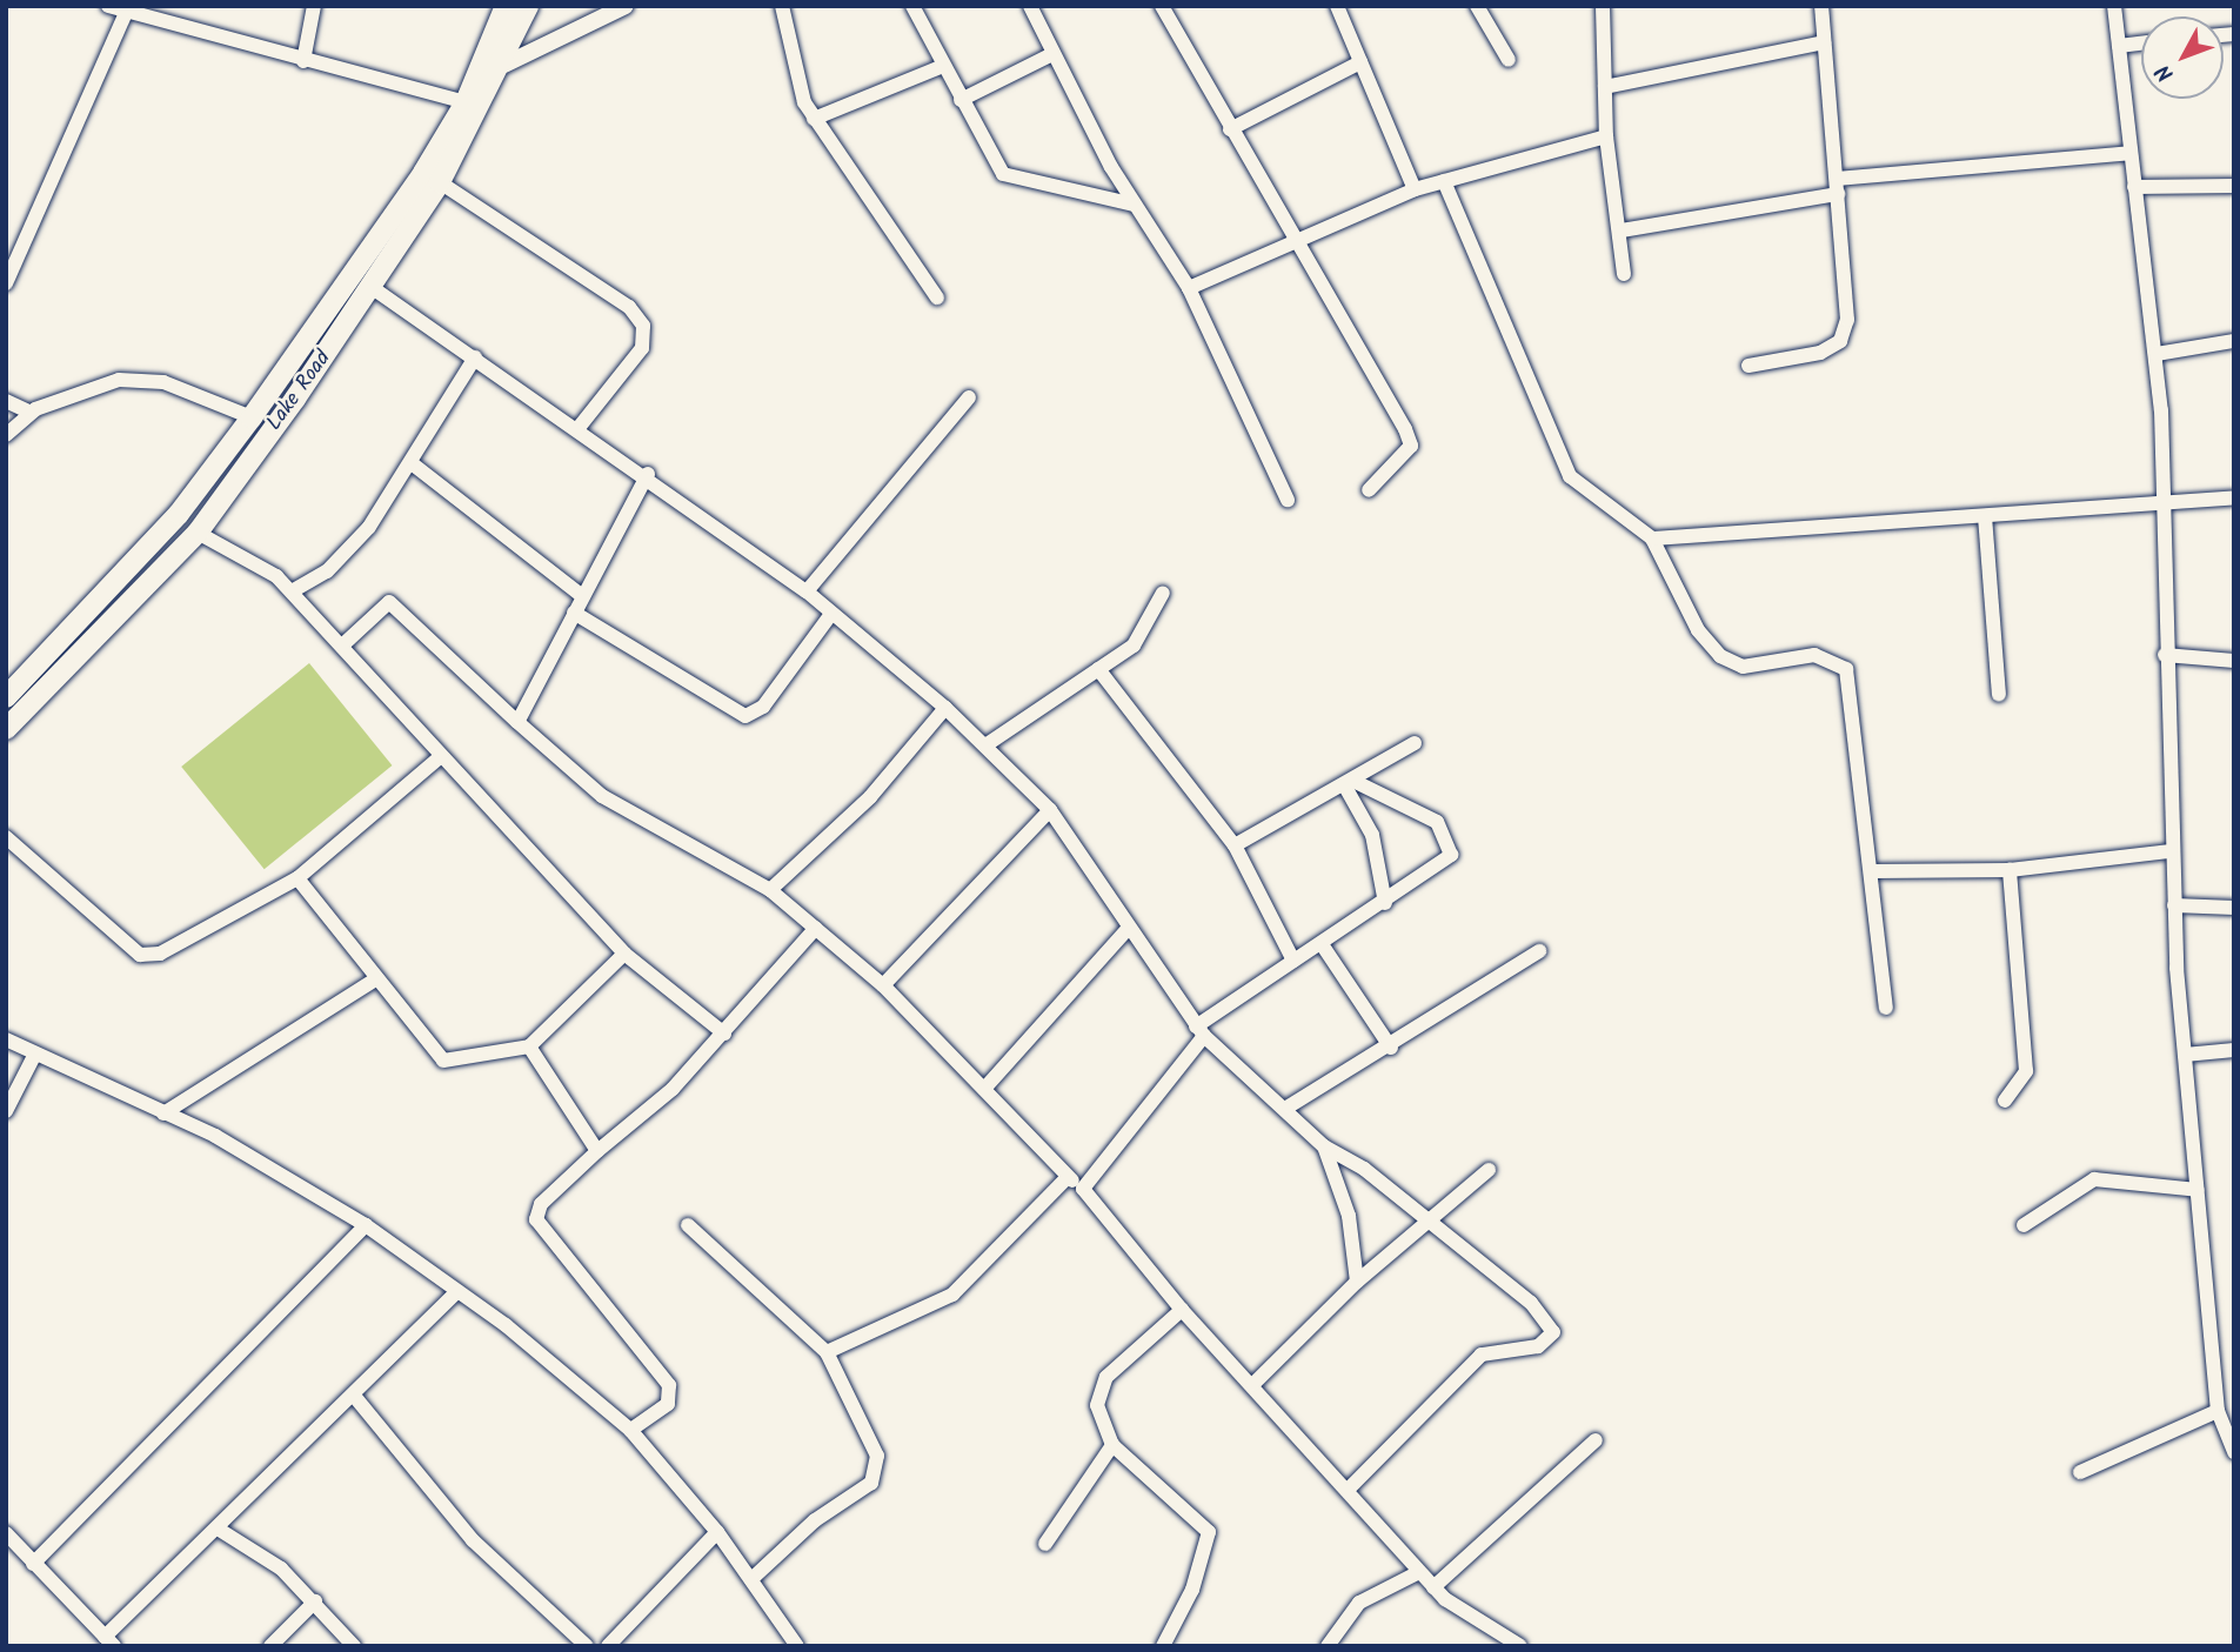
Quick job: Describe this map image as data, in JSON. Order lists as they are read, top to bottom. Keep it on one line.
{"streets":{"main road":["Lake Road"]},"north":"bottom left"}
